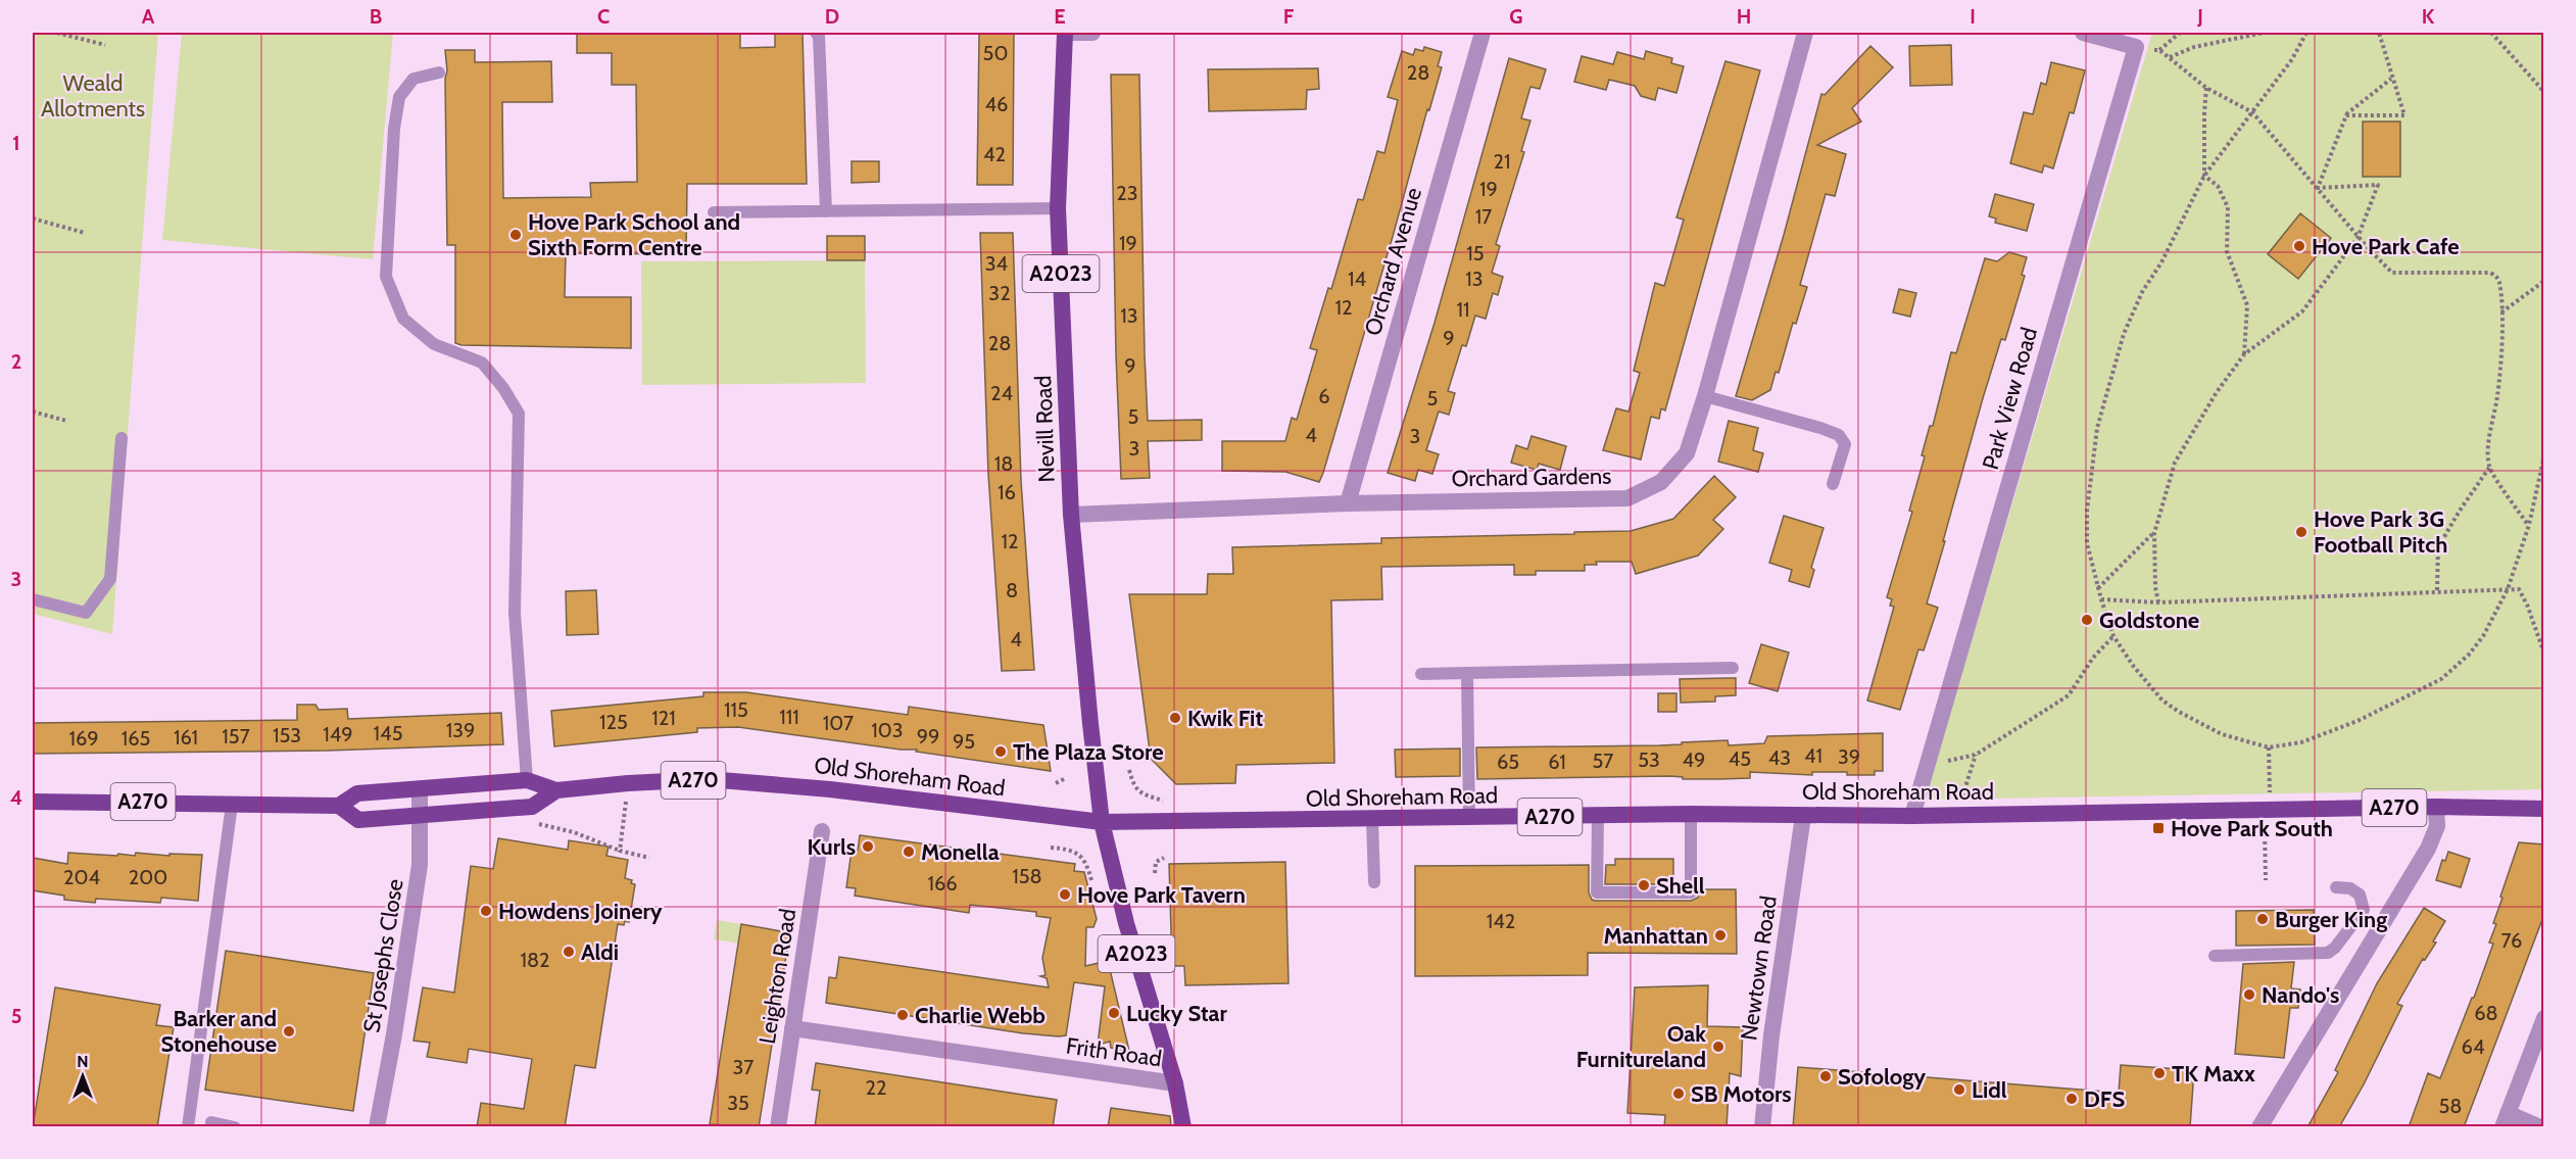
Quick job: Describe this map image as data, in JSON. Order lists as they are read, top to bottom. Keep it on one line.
{"streets":{"main road":["A2023","Nevill Road","Old Shoreham Road","A270"],"street":["Orchard Avenue","Park View Road","Orchard Gardens","St Josephs Close","Newtown Road","Leighton Road","Frith Road"]},"crossings":[["Orchard Avenue","Orchard Gardens"],["A2023","Nevill Road"],["A2023","Old Shoreham Road"],["A2023","Frith Road"],["Park View Road","Old Shoreham Road"],["Nevill Road","Orchard Gardens"],["Nevill Road","Old Shoreham Road"],["Old Shoreham Road","St Josephs Close"],["Old Shoreham Road","Newtown Road"],["Leighton Road","Frith Road"]],"parks":["Weald Allotments"],"places":{"other":["Hove Park School and Sixth Form Centre","Hove Park Cafe","Hove Park 3G Football Pitch","Goldstone","Kwik Fit","The Plaza Store","Kurls","Monella","Shell","Hove Park Tavern","Howdens Joinery","Burger King","Manhattan","Aldi","Nando's","Lucky Star","Charlie Webb","Barker and Stonehouse","Oak Furnitureland","TK Maxx","Sofology","Lidl","SB Motors","DFS"],"transit":["Hove Park South"]},"house_numbers":["50","28","46","42","21","19","23","17","19","15","34","14","13","32","12","11","13","9","28","9","24","6","5","5","4","3","3","18","16","12","8","4","115","111","121","125","107","139","103","145","149","153","157","99","161","169","165","95","41","39","43","45","53","49","57","65","61","158","204","200","166","142","76","182","68","64","37","22","35","58"],"north":"top","grid":{"columns":["A","B","C","D","E","F","G","H","I","J","K"],"rows":["1","2","3","4","5"]}}
